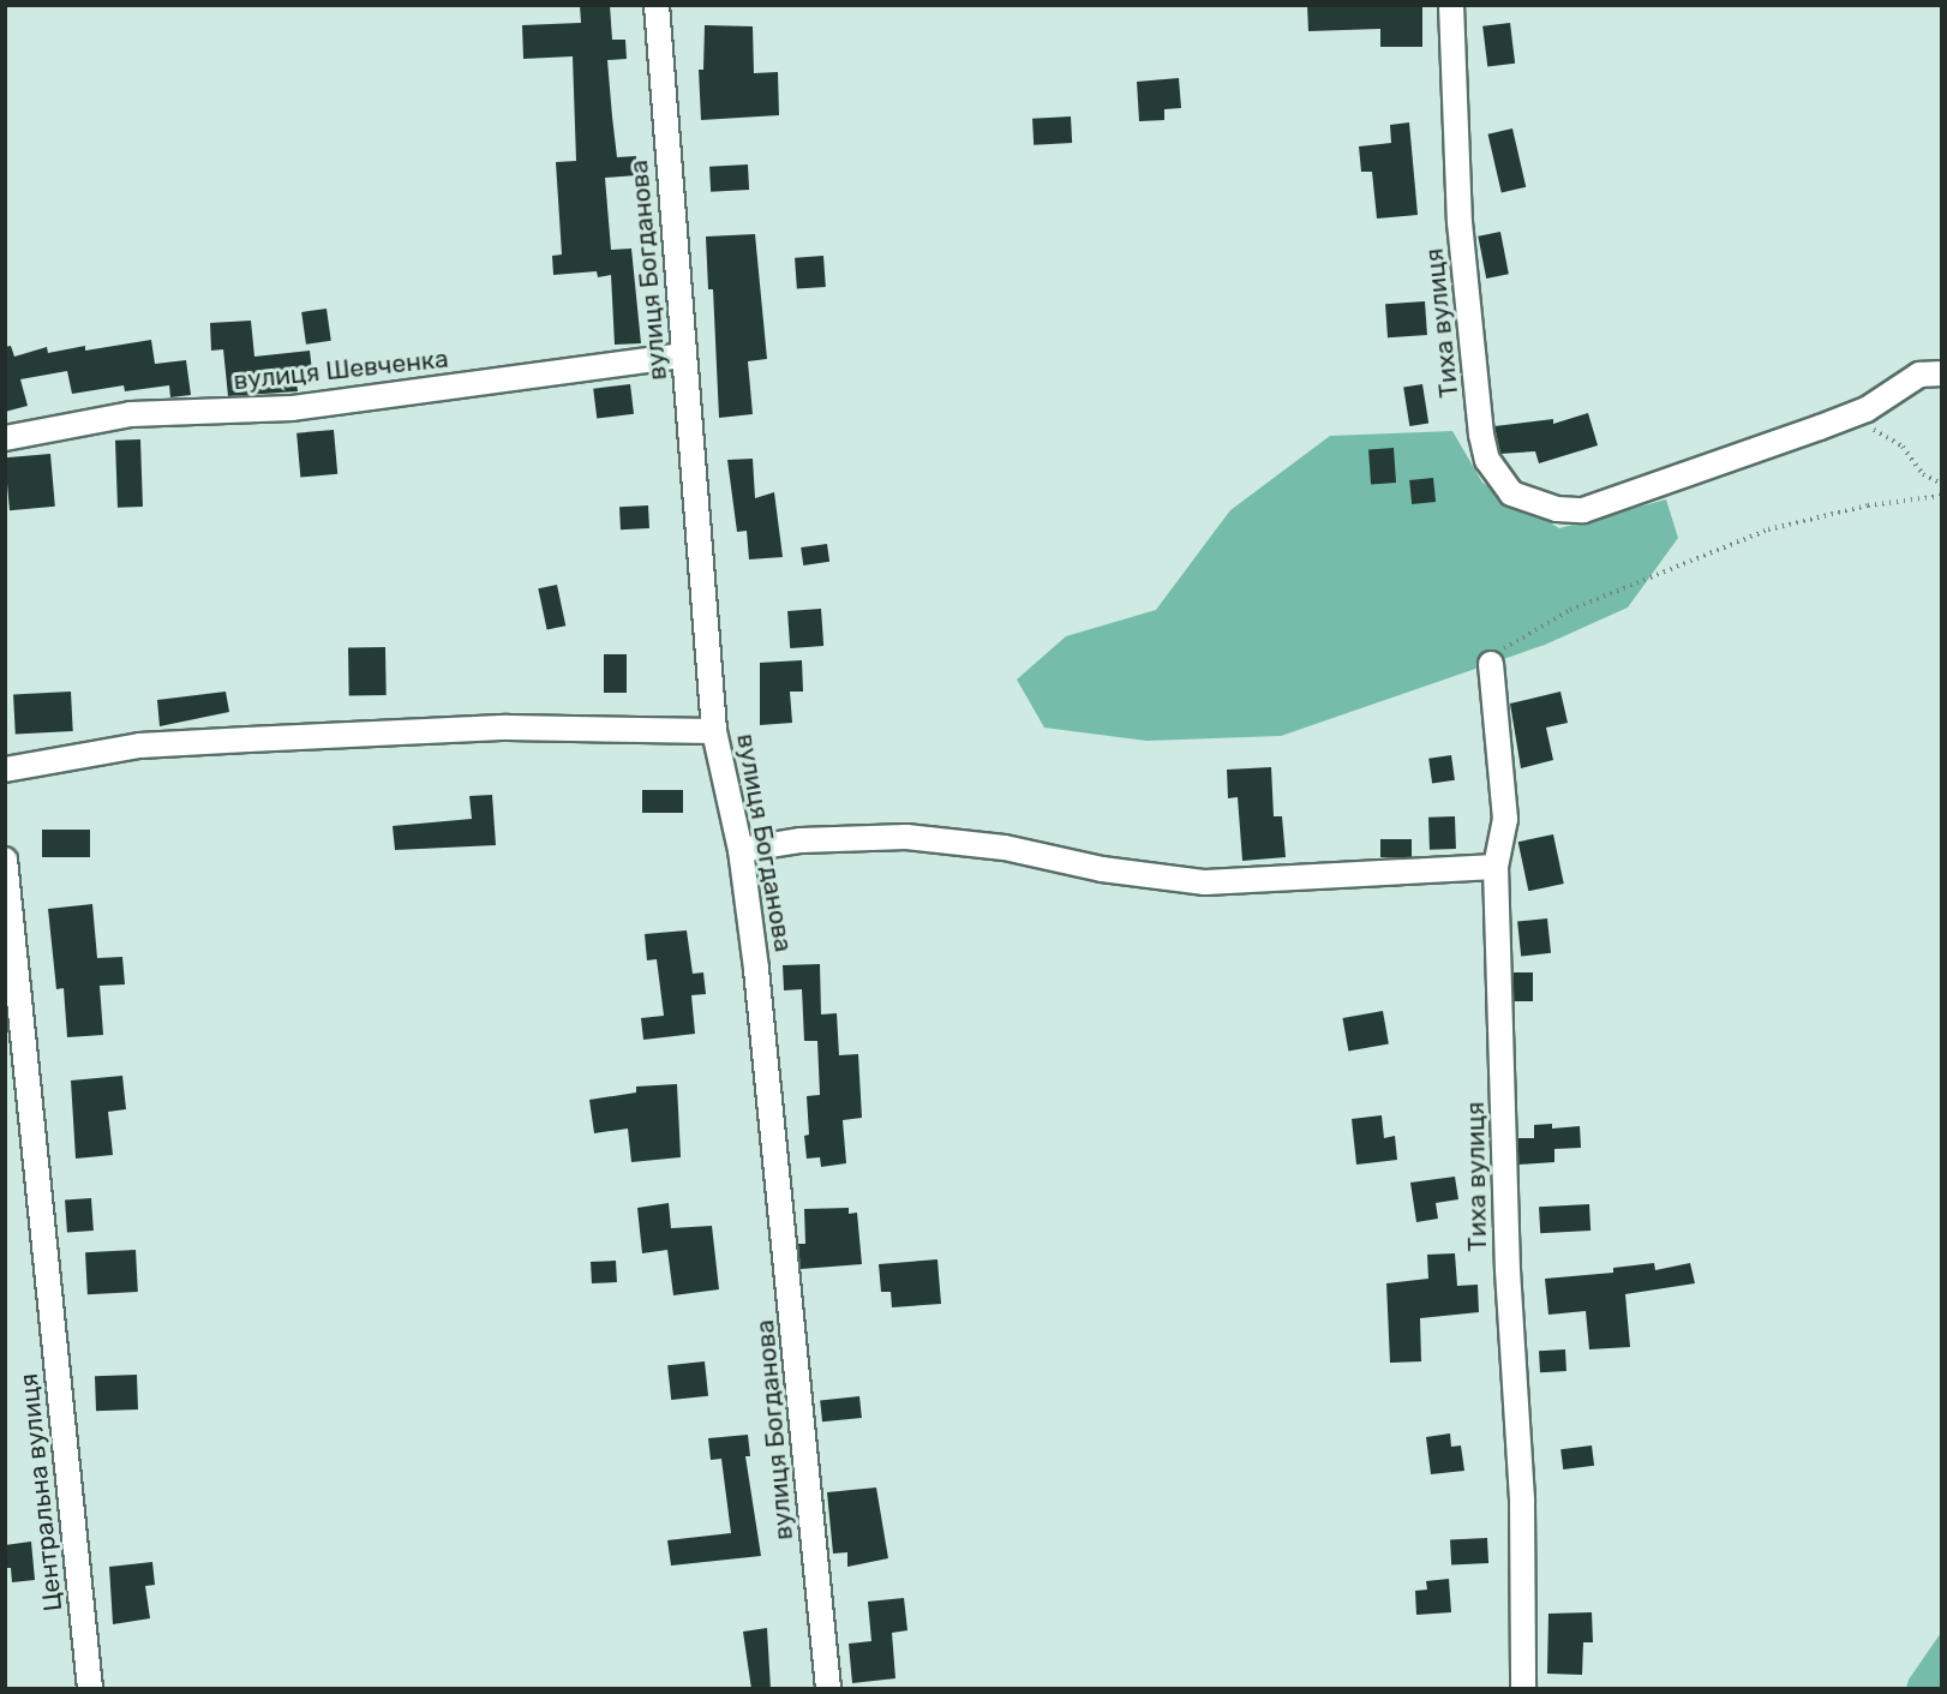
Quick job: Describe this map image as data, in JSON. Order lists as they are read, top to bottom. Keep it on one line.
{"streets":{"street":["вулиця Богданова","Тиха вулиця","вулиця Шевченка","Центральна вулиця"]},"crossings":[["вулиця Богданова","вулиця Шевченка"]]}
